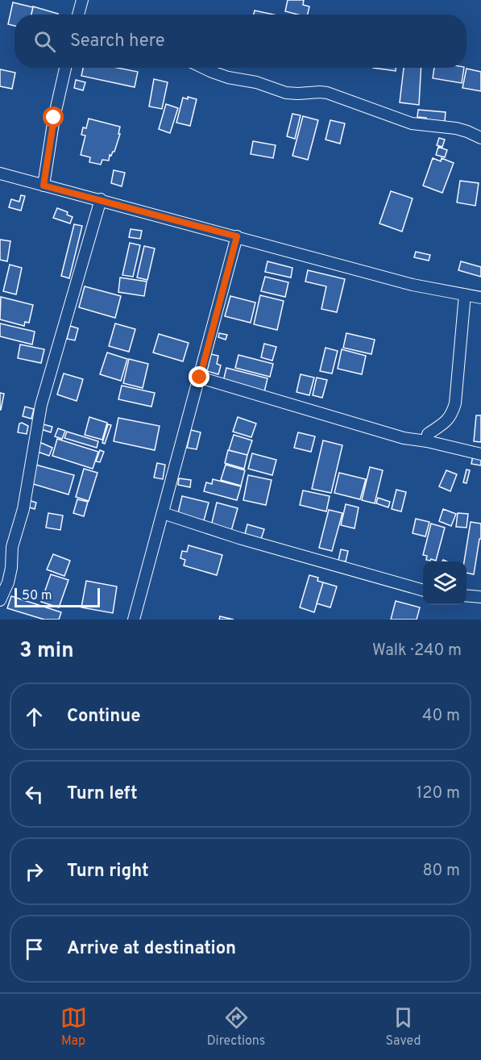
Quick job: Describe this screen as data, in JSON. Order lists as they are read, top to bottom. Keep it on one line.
{"scale_bar":"50 m","page":{"search":"Search here","scale":"50 m","heading":["3 min","Walk · 240 m"],"list":[["Continue","40 m"],["Turn left","120 m"],["Turn right","80 m"],"Arrive at destination"],"nav":["Map","Directions","Saved"]}}
